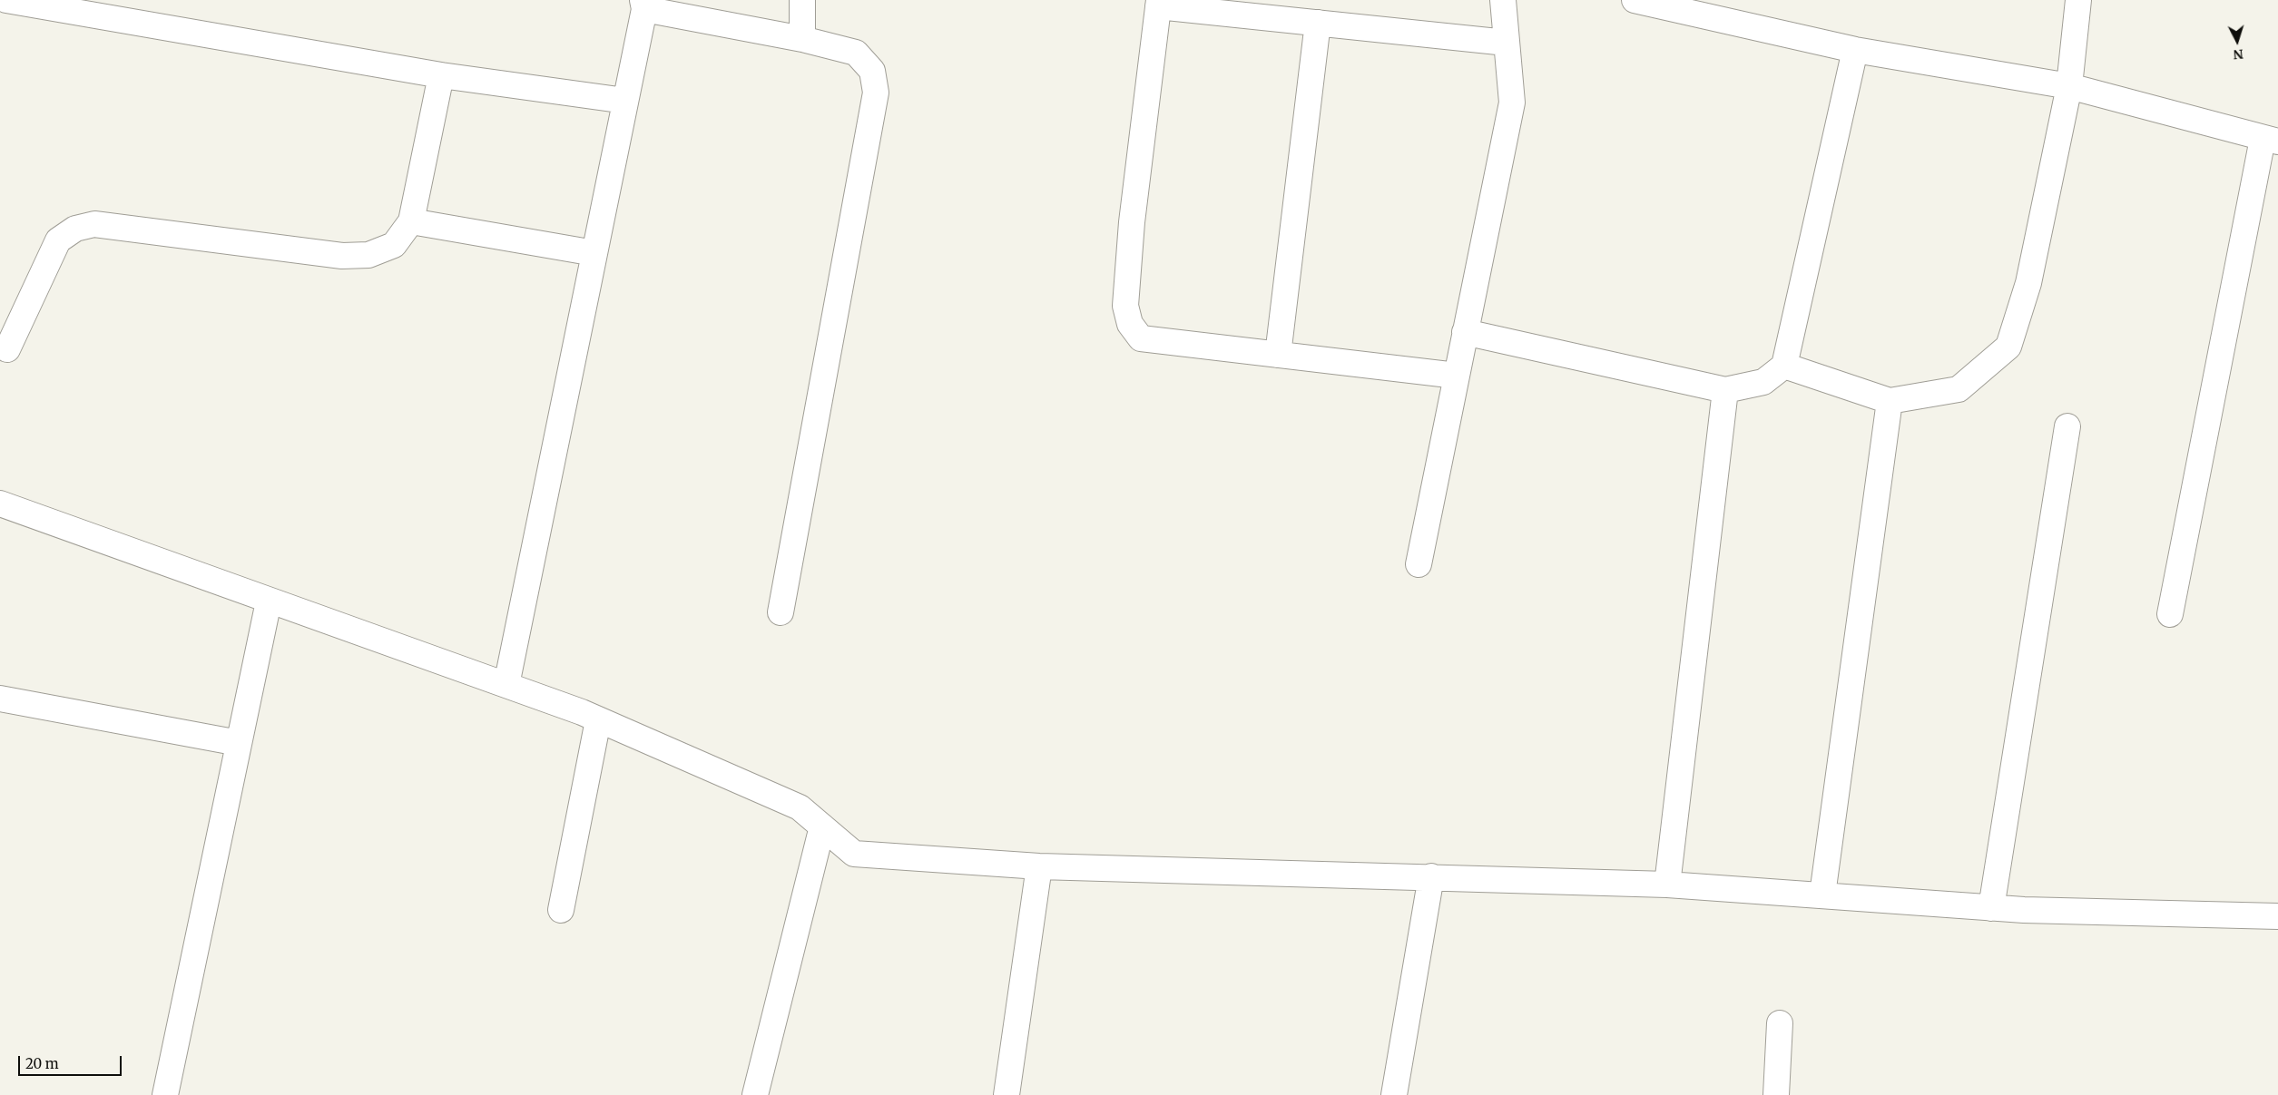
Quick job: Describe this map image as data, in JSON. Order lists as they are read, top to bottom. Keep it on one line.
{"scale_bar":"20 m","north":"bottom"}
